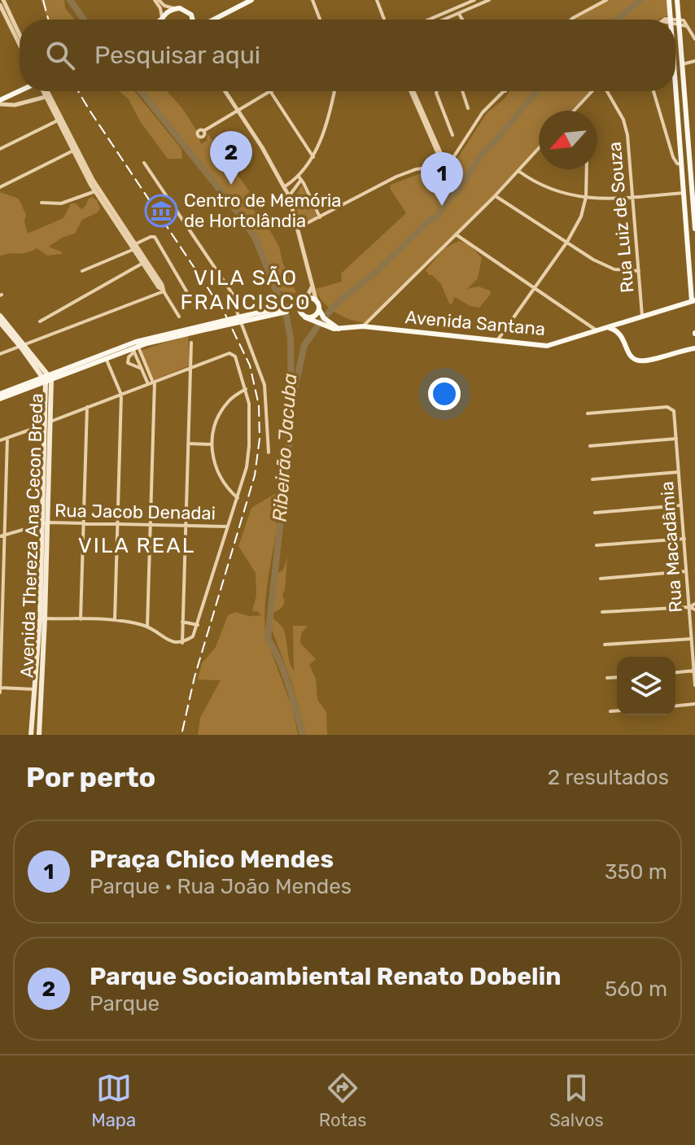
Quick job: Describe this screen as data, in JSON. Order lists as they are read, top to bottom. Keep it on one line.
{"streets":{"main road":["Avenida Santana","Avenida Thereza Ana Cecon Breda"],"street":["Rua Luiz de Souza","Rua Jacob Denadai","Rua Macadâmia"]},"crossings":[["Rua Luiz de Souza","Avenida Santana"],["Avenida Santana","Avenida Thereza Ana Cecon Breda"],["Rua Jacob Denadai","Avenida Thereza Ana Cecon Breda"]],"districts":["VILA SÃO FRANCISCO","VILA REAL"],"water":["Ribeirão Jacuba"],"places":{"museum":["Centro de Memória de Hortolândia"]},"north":"bottom left","page":{"search":"Pesquisar aqui","pins":["2","1"],"heading":["Por perto","2 resultados"],"list":[{"mark":"1","name":"Praça Chico Mendes","note":"Parque · Rua João Mendes","value":"350 m"},{"mark":"2","name":"Parque Socioambiental Renato Dobelin","note":"Parque","value":"560 m"}],"nav":["Mapa","Rotas","Salvos"]}}
